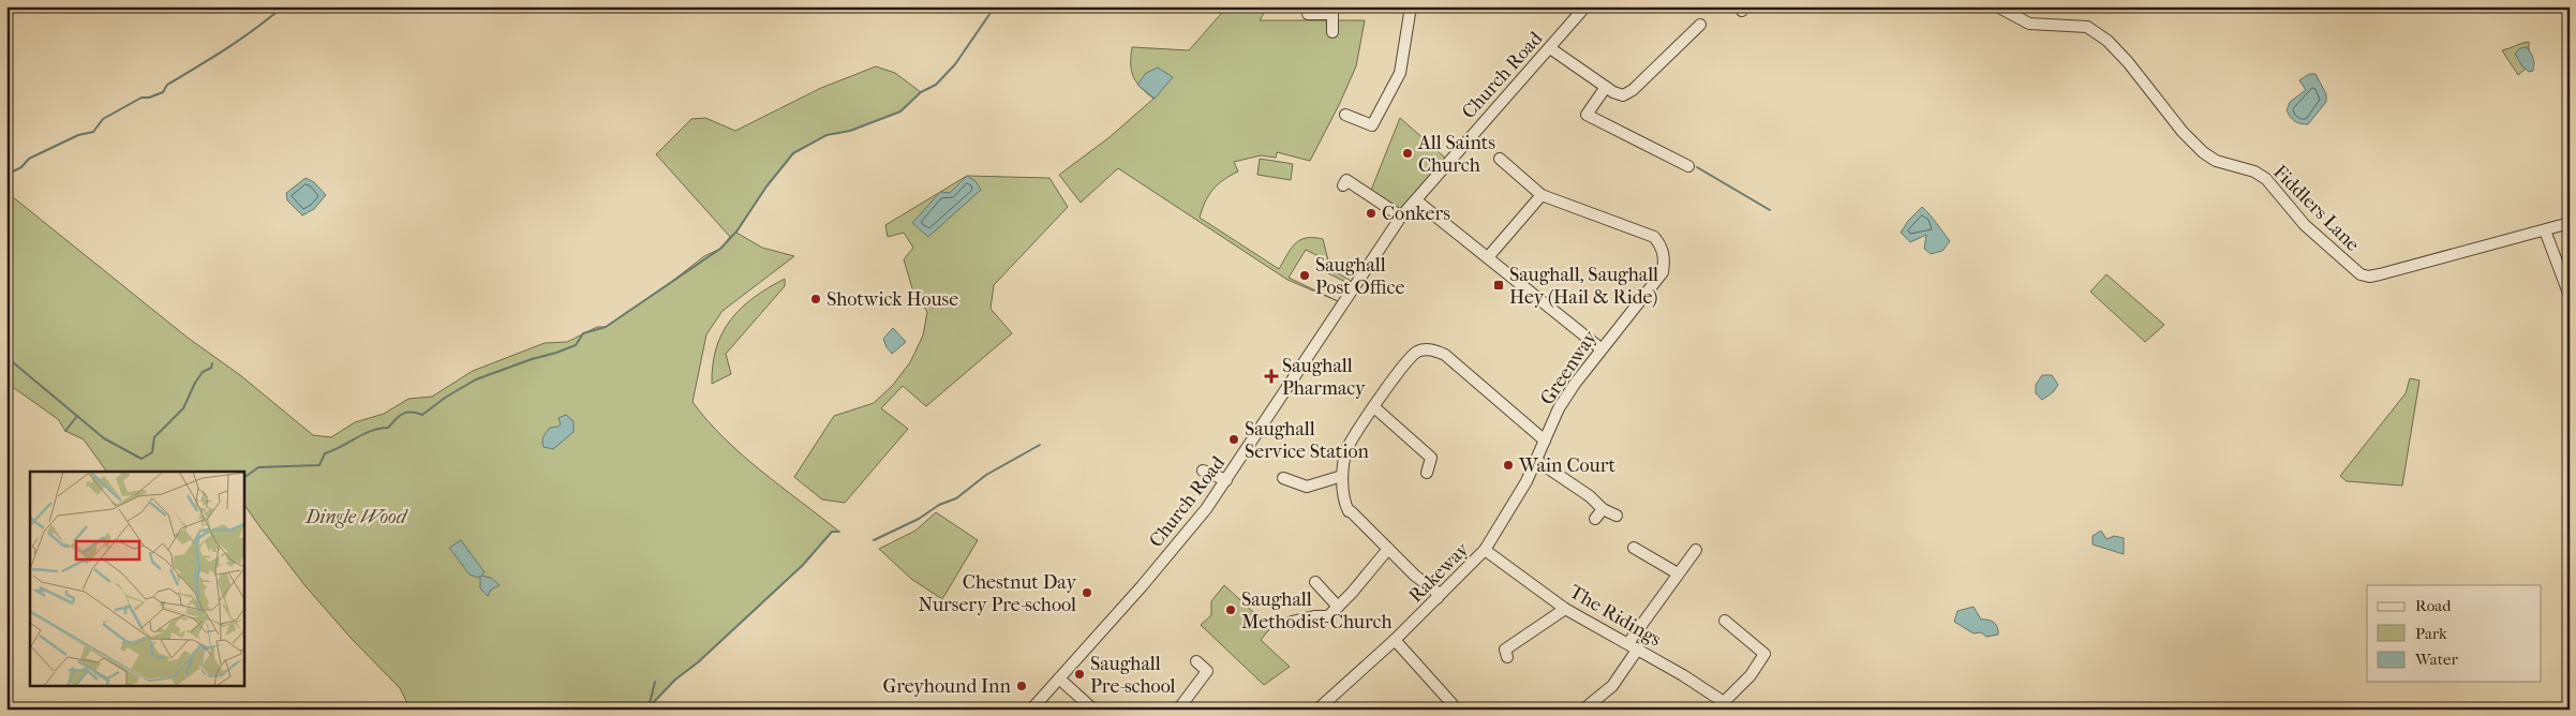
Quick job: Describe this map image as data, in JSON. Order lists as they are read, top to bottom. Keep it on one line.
{"streets":{"street":["Church Road","Fiddlers Lane","Greenway","Rakeway","The Ridings"]},"crossings":[["Greenway","Rakeway"],["Rakeway","The Ridings"]],"parks":["Dingle Wood"],"places":{"other":["All Saints Church","Conkers","Saughall Post Office","Shotwick House","Saughall Service Station","Wain Court","Chestnut Day Nursery Pre-school","Saughall Methodist Church","Saughall Pre-school","Greyhound Inn"],"transit":["Saughall, Saughall Hey (Hail & Ride)"],"health":["Saughall Pharmacy"]},"legend":["Road","Park","Water"]}
